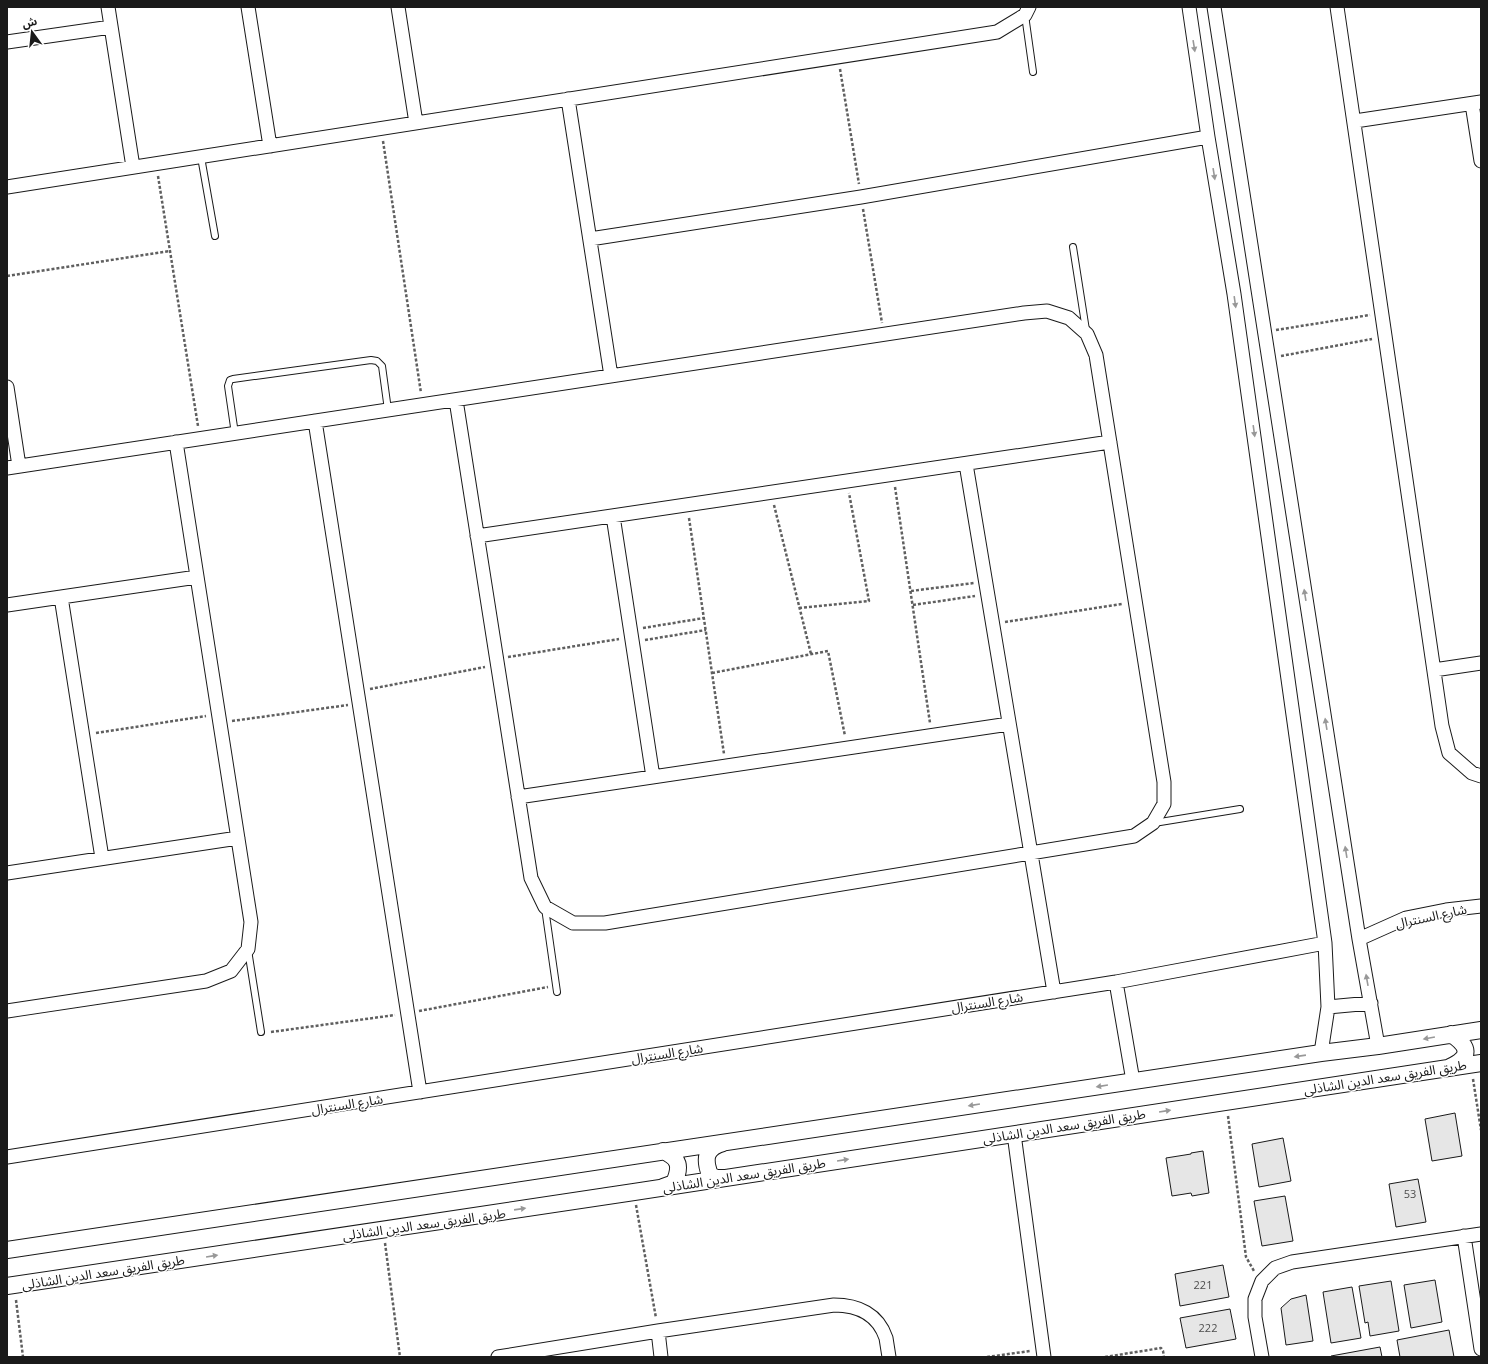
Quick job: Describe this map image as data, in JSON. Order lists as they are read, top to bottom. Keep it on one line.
{"streets":{"street":["شارع السنترال","طريق الفريق سعد الدين الشاذلى"]},"house_numbers":["53","221","222"],"north":"top"}
